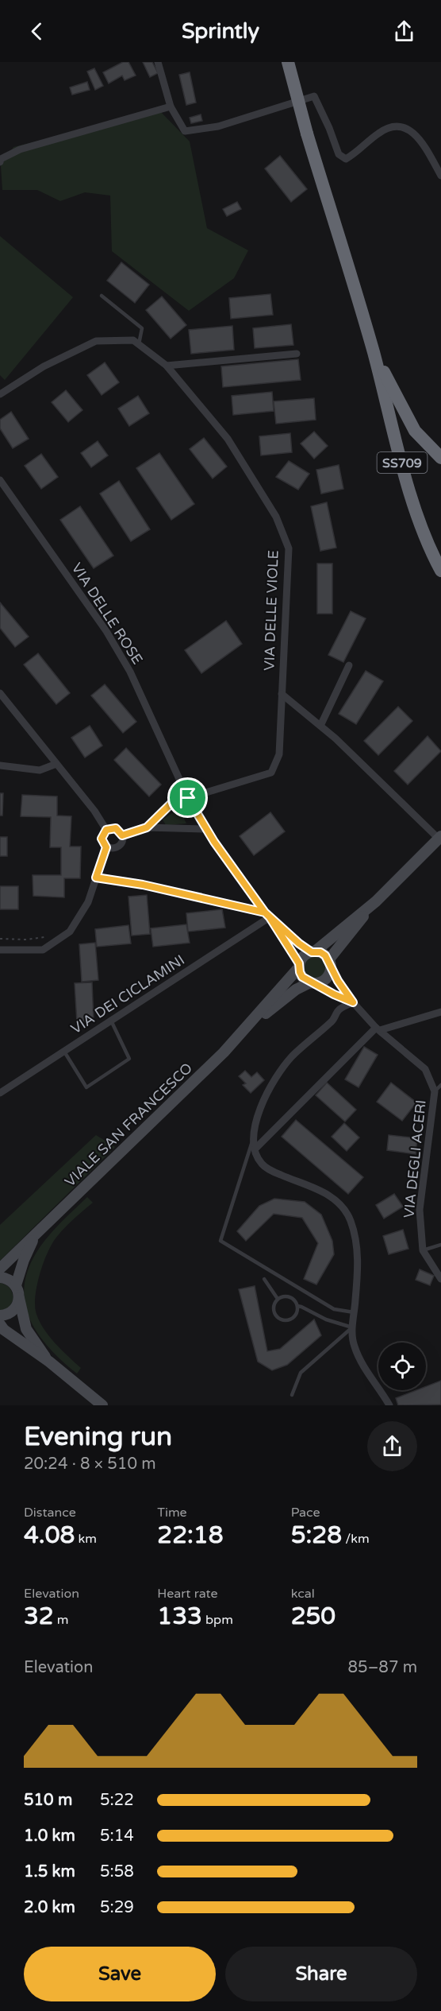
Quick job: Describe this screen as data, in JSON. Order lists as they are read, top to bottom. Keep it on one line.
{"streets":{"highway":["SS709"],"street":["VIA DELLE VIOLE","VIA DELLE ROSE","VIA DEI CICLAMINI","VIALE SAN FRANCESCO","VIA DEGLI ACERI"]},"crossings":[["VIA DELLE VIOLE","VIA DELLE ROSE"],["VIA DELLE ROSE","VIA DEI CICLAMINI"],["VIALE SAN FRANCESCO","VIA DEGLI ACERI"]],"page":{"header":"Sprintly","heading":["Evening run","20:24 · 8 × 510 m"],"stats":[["Distance","4.08 km"],["Time","22:18"],["Pace","5:28 /km"],["Elevation","32 m"],["Heart rate","133 bpm"],["kcal","250"]],"chart":["Elevation","85–87 m"],"list":[{"name":"510 m","note":"5:22"},{"name":"1.0 km","note":"5:14"},{"name":"1.5 km","note":"5:58"},{"name":"2.0 km","note":"5:29"}],"buttons":["Save","Share"]}}
